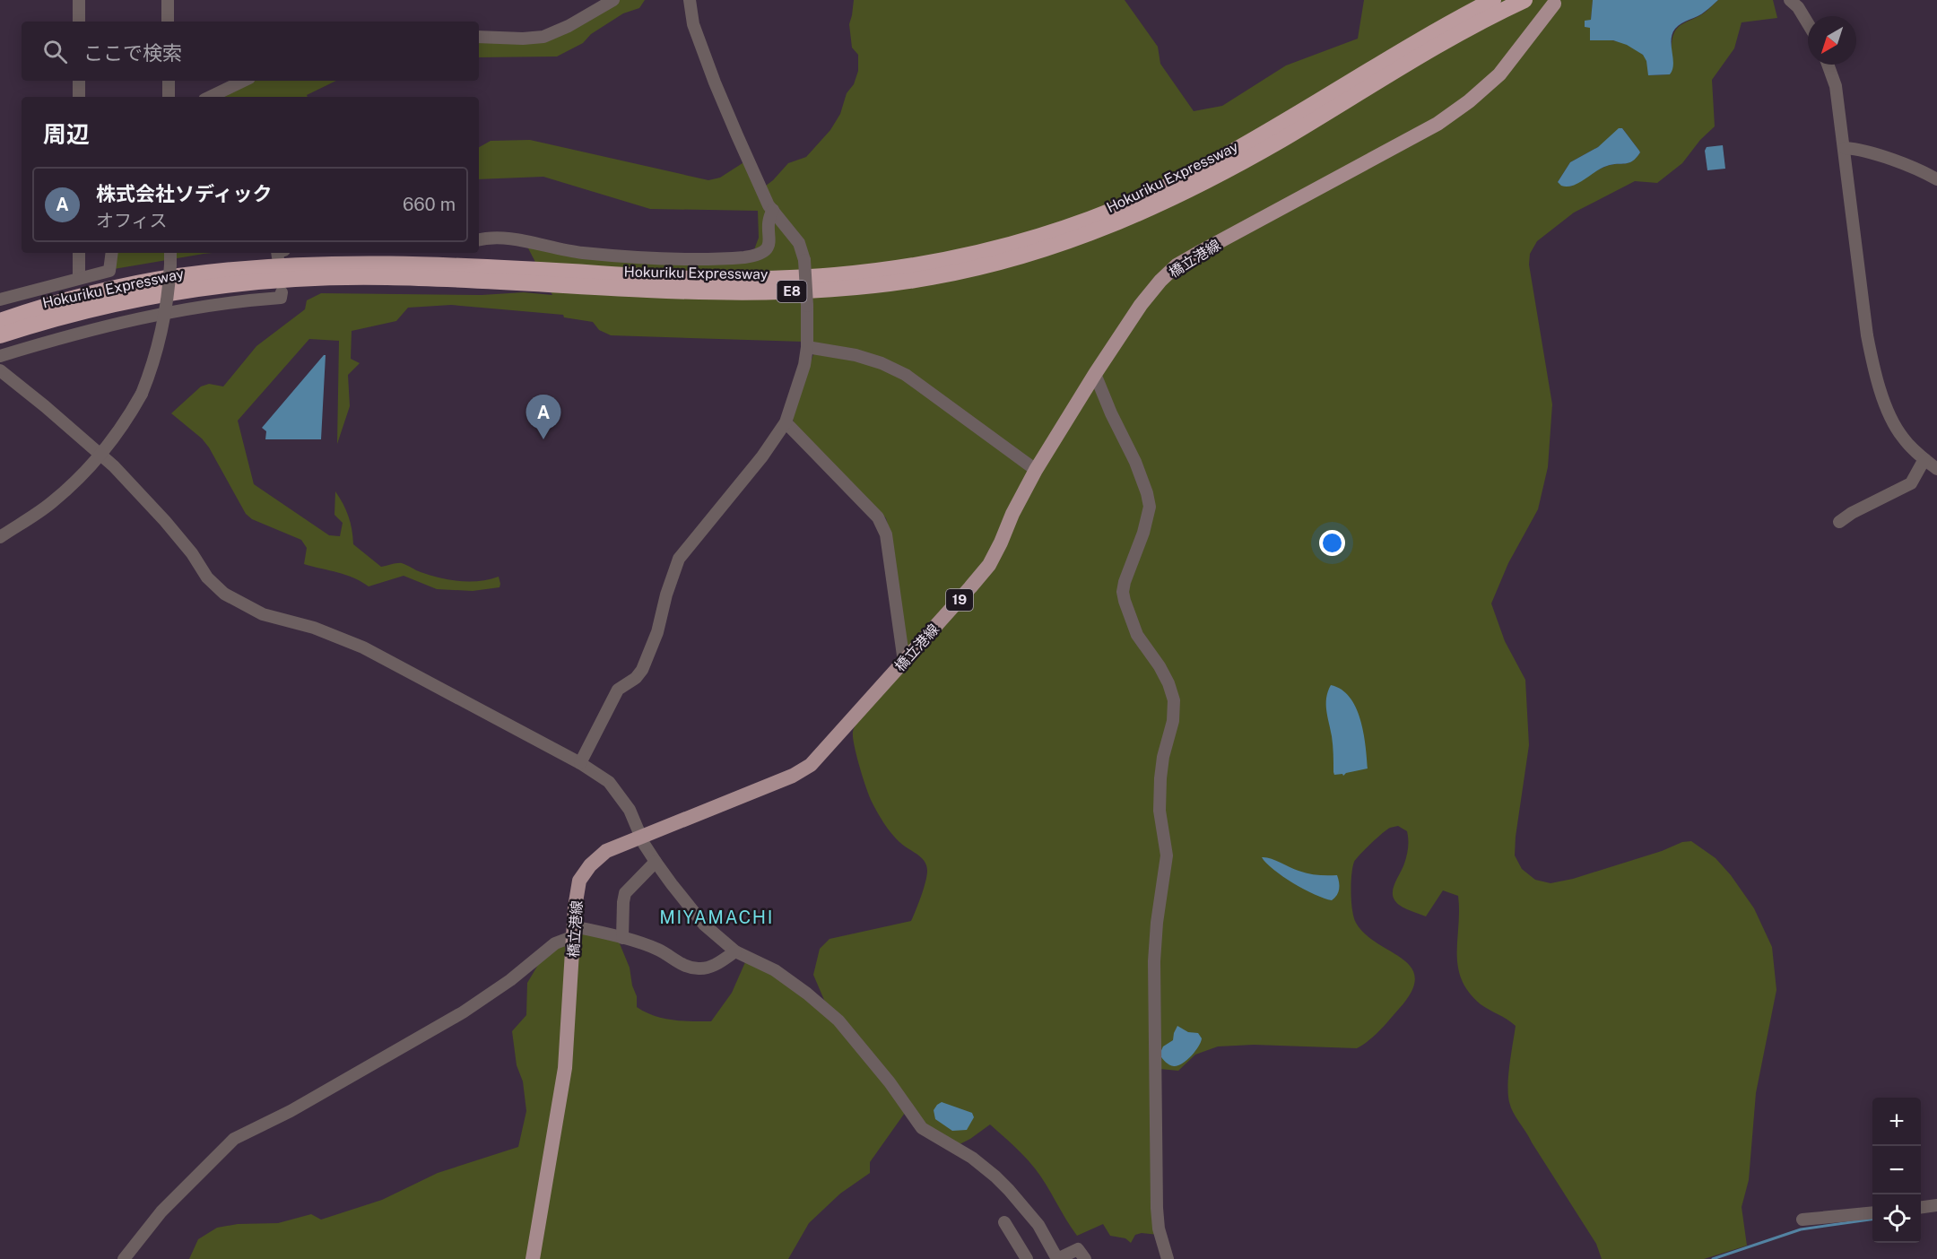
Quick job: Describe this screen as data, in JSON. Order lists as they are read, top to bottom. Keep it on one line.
{"streets":{"highway":["Hokuriku Expressway","E8"],"main road":["橋立港線","19"]},"districts":["MIYAMACHI"],"north":"bottom left","page":{"search":"ここで検索","heading":"周辺","list":[{"mark":"A","name":"株式会社ソディック","note":"オフィス","value":"660 m"}],"pins":"A","map_buttons":["+","−"]}}
